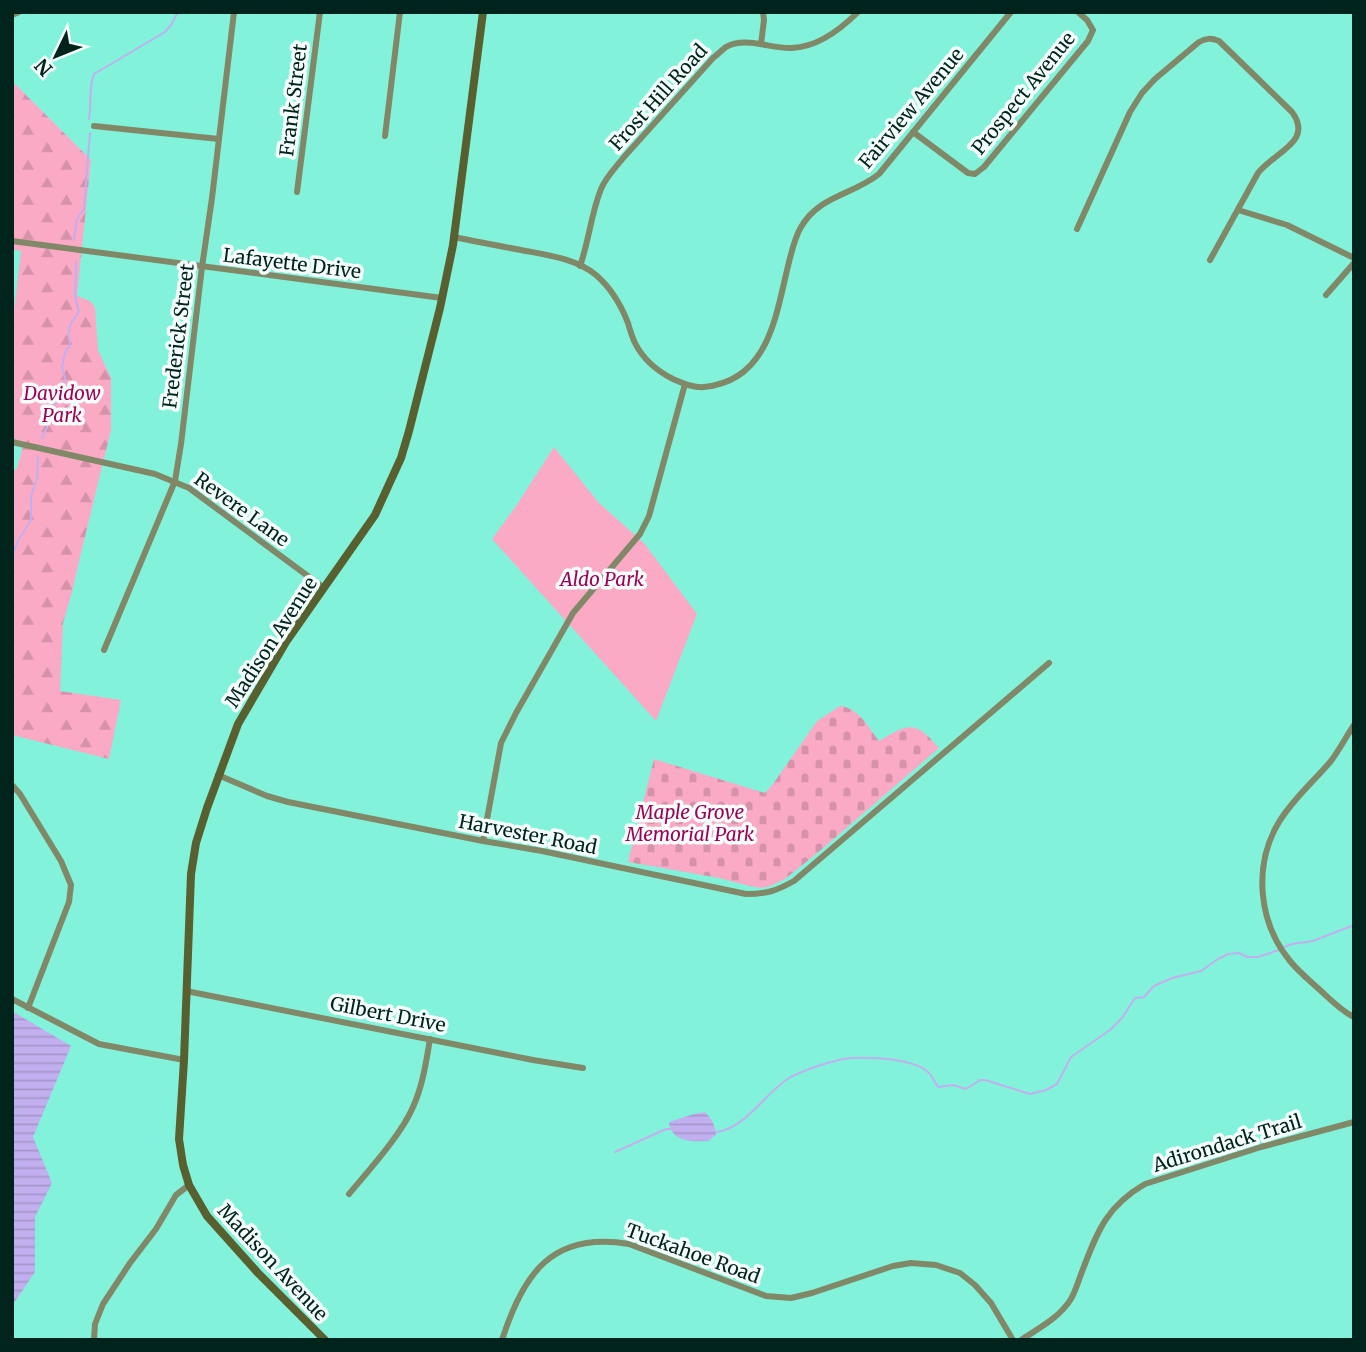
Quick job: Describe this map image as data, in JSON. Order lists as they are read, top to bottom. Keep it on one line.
{"streets":{"street":["Prospect Avenue","Frost Hill Road","Frank Street","Fairview Avenue","Lafayette Drive","Frederick Street","Revere Lane","Madison Avenue","Harvester Road","Gilbert Drive","Adirondack Trail","Tuckahoe Road"]},"crossings":[["Prospect Avenue","Fairview Avenue"],["Frost Hill Road","Fairview Avenue"],["Fairview Avenue","Madison Avenue"],["Lafayette Drive","Frederick Street"],["Lafayette Drive","Madison Avenue"],["Frederick Street","Revere Lane"],["Revere Lane","Madison Avenue"],["Madison Avenue","Harvester Road"],["Madison Avenue","Gilbert Drive"]],"parks":["Davidow Park","Aldo Park","Maple Grove Memorial Park"],"north":"bottom left"}
